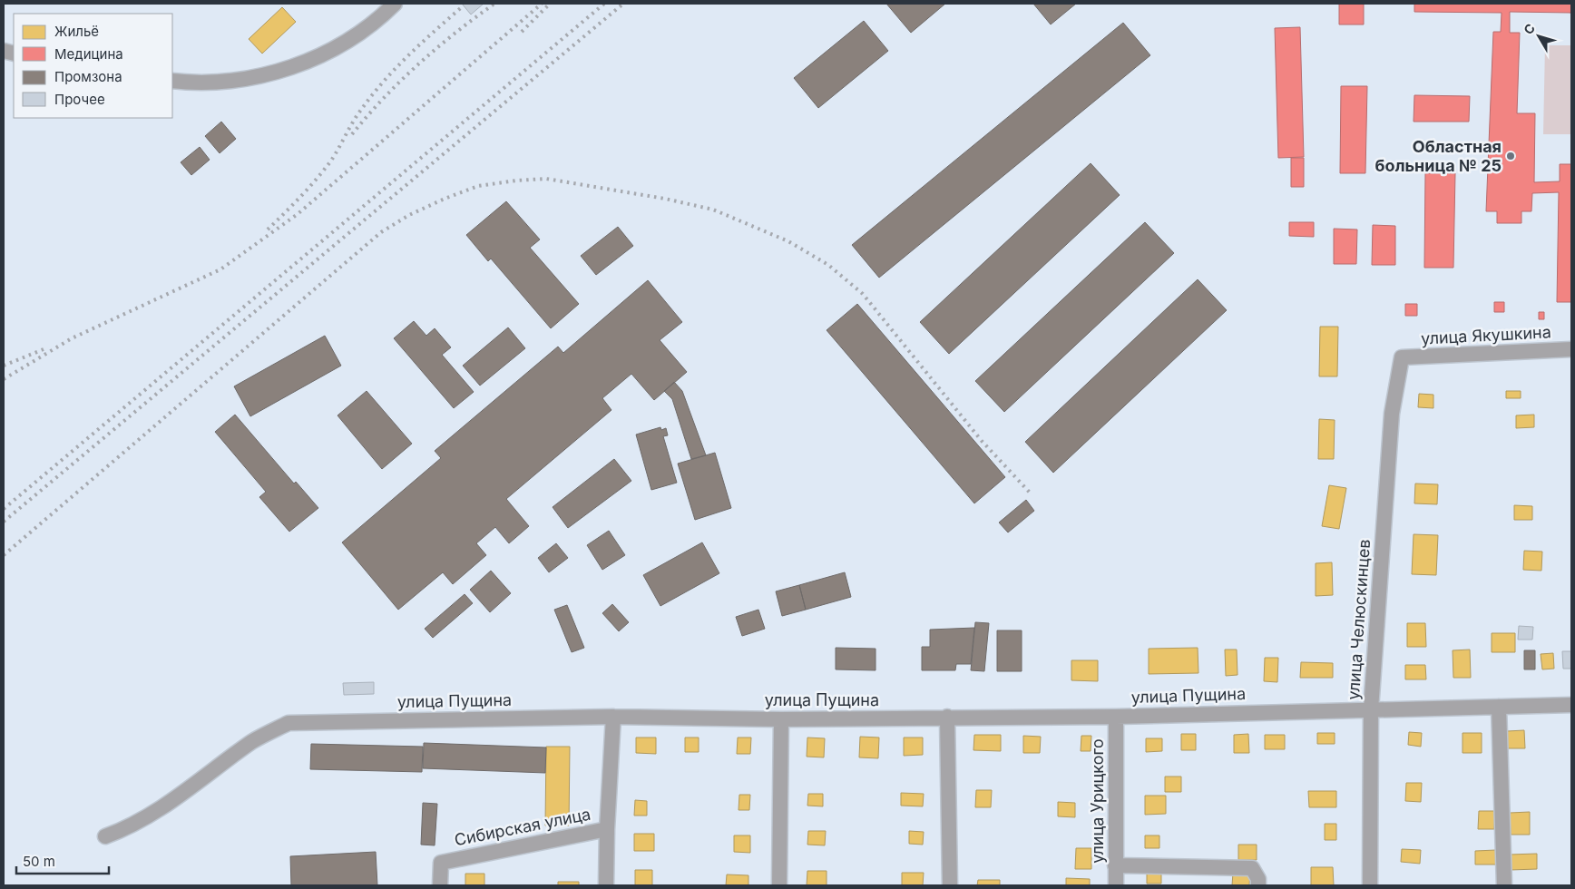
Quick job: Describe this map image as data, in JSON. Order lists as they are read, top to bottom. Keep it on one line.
{"streets":{"street":["улица Якушкина","улица Челюскинцев","улица Пущина","улица Урицкого","Сибирская улица"]},"crossings":[["улица Якушкина","улица Челюскинцев"],["улица Челюскинцев","улица Пущина"],["улица Пущина","улица Урицкого"]],"places":["Областная больница № 25"],"legend":["Жильё","Медицина","Промзона","Прочее"],"scale_bar":"50 m","north":"top left"}
